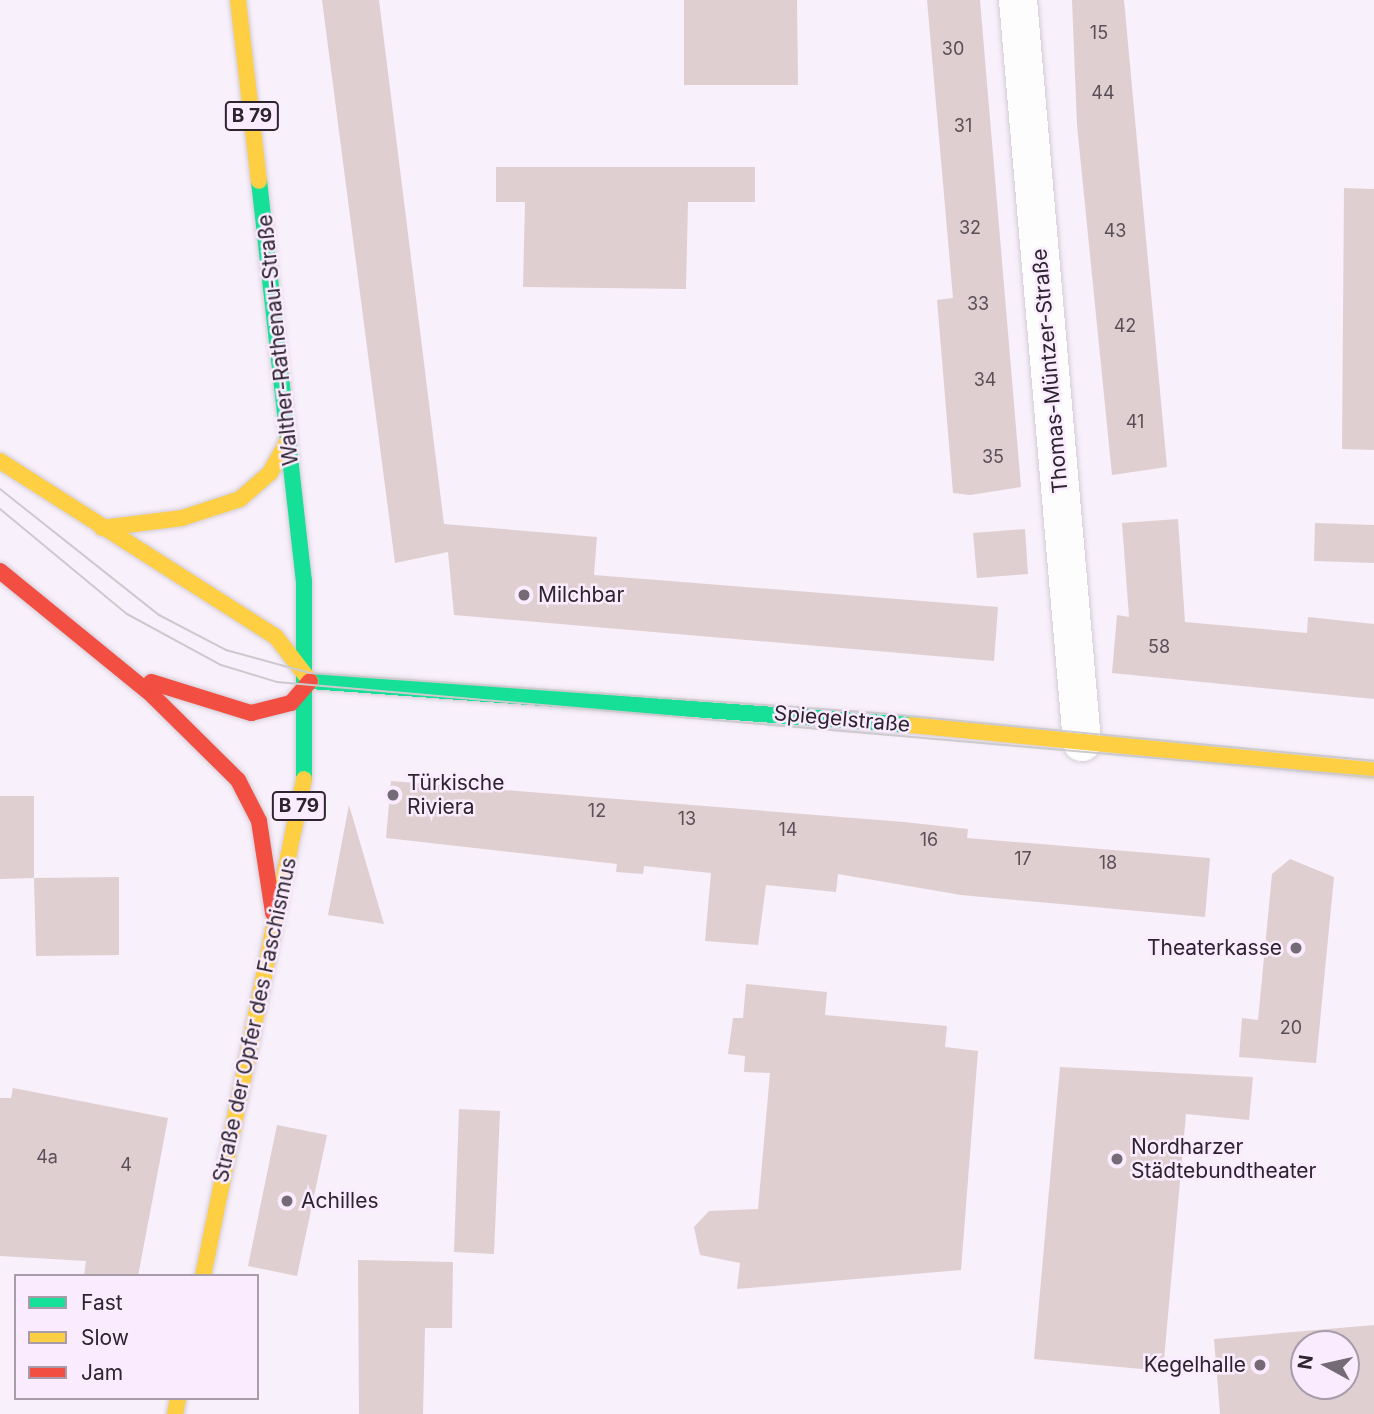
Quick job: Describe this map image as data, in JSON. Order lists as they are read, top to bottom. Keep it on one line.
{"streets":{"street":["B 79","Walther-Rathenau-Straße","Thomas-Müntzer-Straße","Spiegelstraße","Straße der Opfer des Faschismus"]},"crossings":[["Walther-Rathenau-Straße","Spiegelstraße"],["Walther-Rathenau-Straße","Straße der Opfer des Faschismus"],["Thomas-Müntzer-Straße","Spiegelstraße"],["Spiegelstraße","Straße der Opfer des Faschismus"]],"places":["Milchbar","Türkische Riviera","Theaterkasse","Nordharzer Städtebundtheater","Achilles","Kegelhalle"],"house_numbers":["15","30","44","31","32","43","33","42","34","41","35","58","12","13","14","16","17","18","20","4a","4"],"legend":["Fast","Slow","Jam"],"north":"left"}
